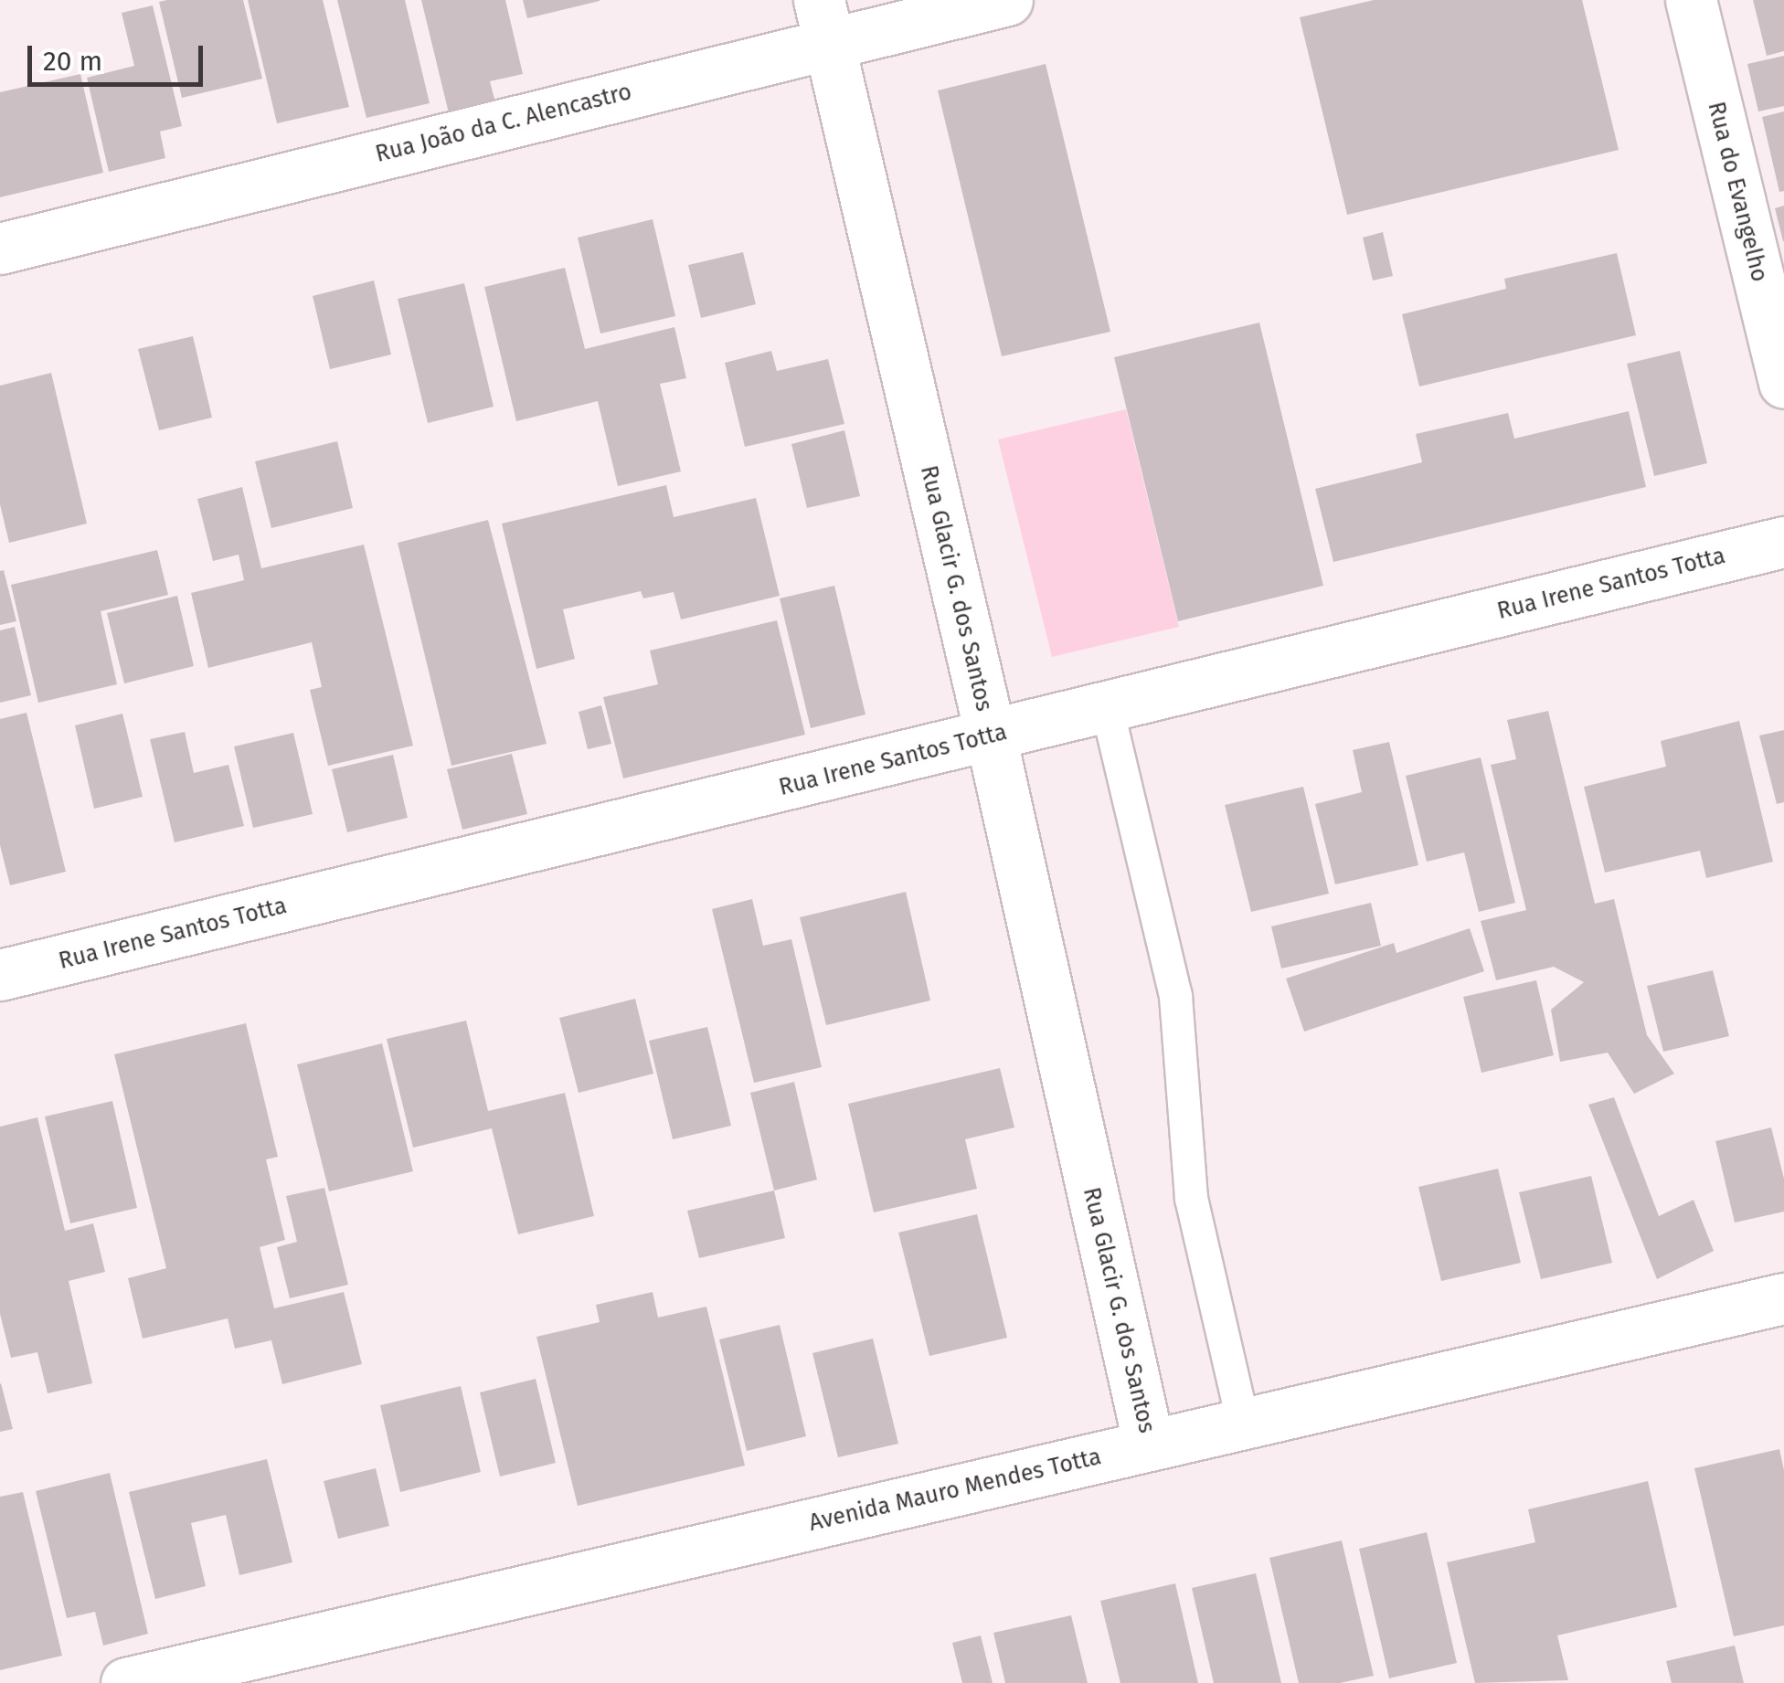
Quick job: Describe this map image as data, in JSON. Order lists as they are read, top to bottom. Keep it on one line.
{"streets":{"street":["Rua João da C. Alencastro","Rua do Evangelho","Rua Irene Santos Totta","Rua Glacir G. dos Santos","Avenida Mauro Mendes Totta"]},"crossings":[["Rua João da C. Alencastro","Rua Glacir G. dos Santos"],["Rua Irene Santos Totta","Rua Glacir G. dos Santos"],["Rua Glacir G. dos Santos","Avenida Mauro Mendes Totta"]],"scale_bar":"20 m"}
